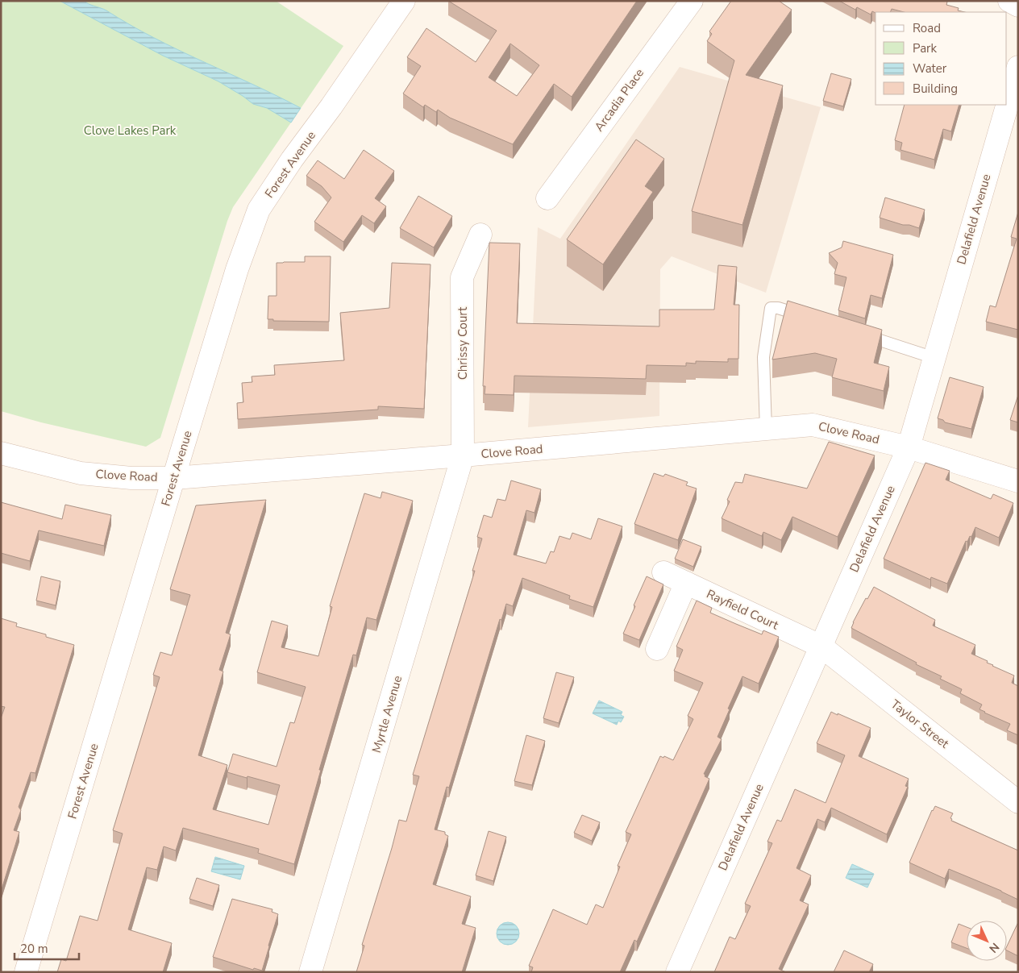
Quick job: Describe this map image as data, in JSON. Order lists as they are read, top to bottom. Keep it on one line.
{"streets":{"street":["Arcadia Place","Forest Avenue","Delafield Avenue","Chrissy Court","Clove Road","Rayfield Court","Myrtle Avenue","Taylor Street"]},"crossings":[["Forest Avenue","Clove Road"],["Delafield Avenue","Clove Road"],["Delafield Avenue","Rayfield Court"],["Delafield Avenue","Taylor Street"],["Chrissy Court","Clove Road"],["Chrissy Court","Myrtle Avenue"],["Clove Road","Myrtle Avenue"],["Rayfield Court","Taylor Street"]],"parks":["Clove Lakes Park"],"legend":["Road","Park","Water","Building"],"scale_bar":"20 m","north":"bottom right"}
